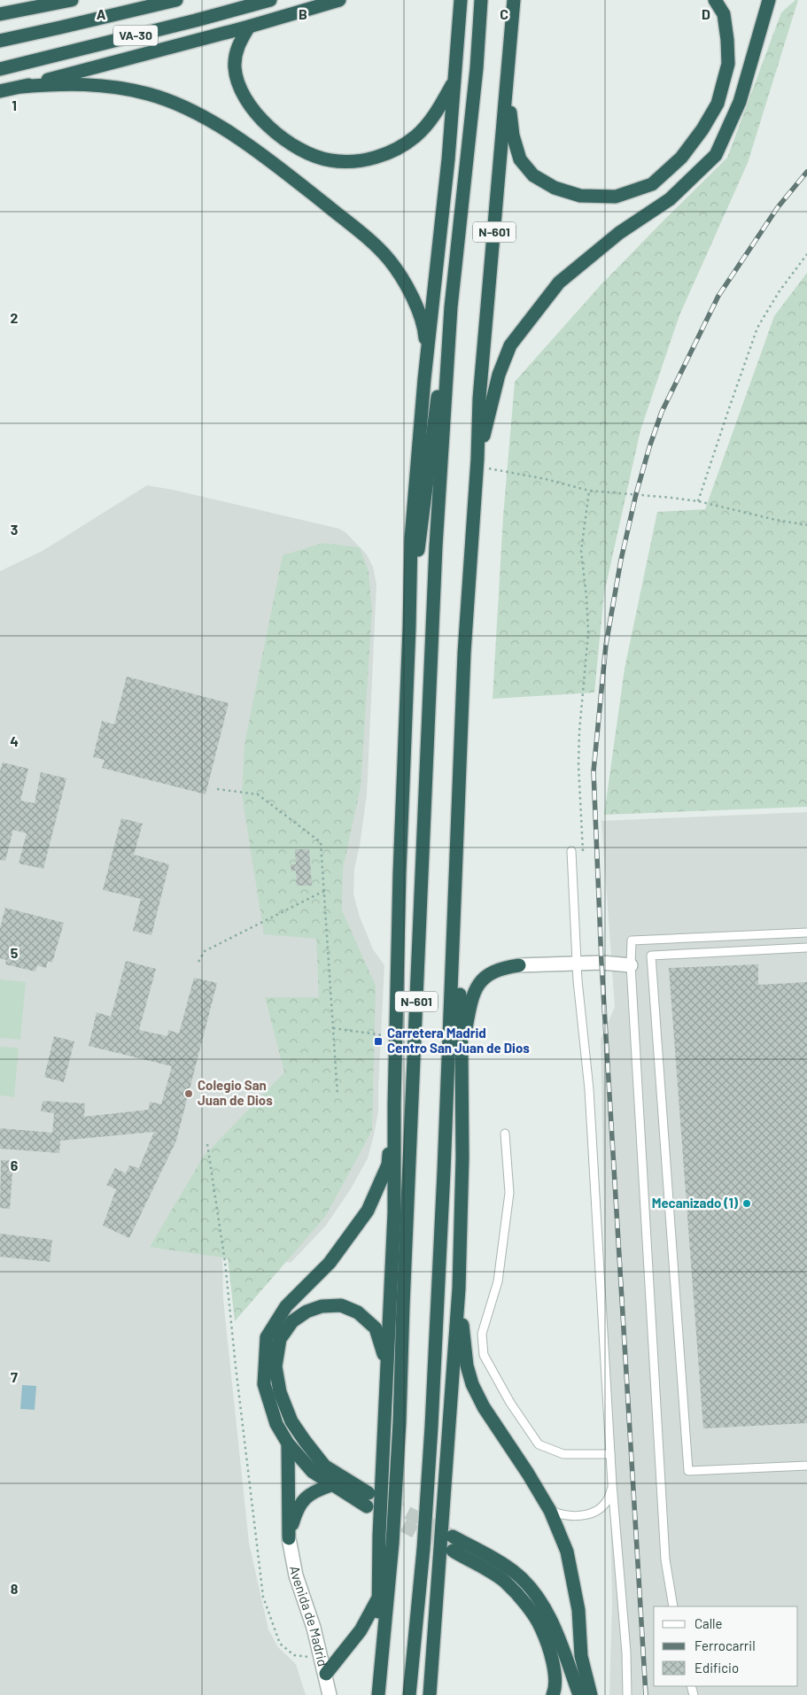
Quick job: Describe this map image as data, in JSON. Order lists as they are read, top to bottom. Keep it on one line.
{"streets":{"highway":["VA-30","N-601"],"street":["Avenida de Madrid"]},"places":{"transit":["Carretera Madrid Centro San Juan de Dios"],"other":["Colegio San Juan de Dios","Mecanizado (1)"]},"legend":["Calle","Ferrocarril","Edificio"],"grid":{"columns":["A","B","C","D"],"rows":["1","2","3","4","5","6","7","8"]}}
